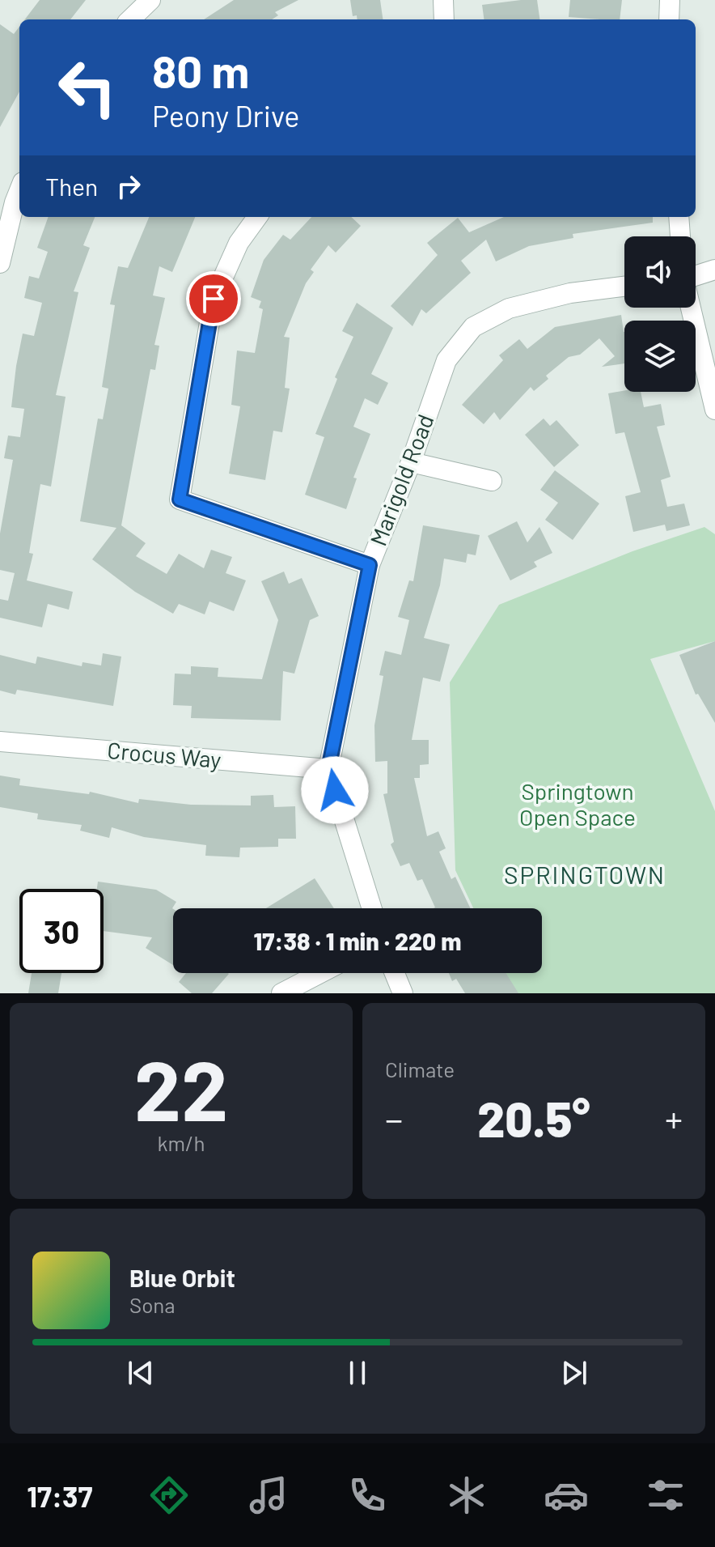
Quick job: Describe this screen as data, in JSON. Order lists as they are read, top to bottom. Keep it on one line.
{"streets":{"street":["Marigold Road","Crocus Way"]},"crossings":[["Marigold Road","Crocus Way"]],"districts":["SPRINGTOWN"],"parks":["Springtown Open Space"],"page":{"turn":["80 m","Peony Drive"],"then":"Then","limit":"30","trip":"17:38 · 1 min · 220 m","tile":[["22","km/h"],"Climate"],"heat":["−","20.5°","+"],"song":["Blue Orbit","Sona"],"tabs":"17:37"}}
